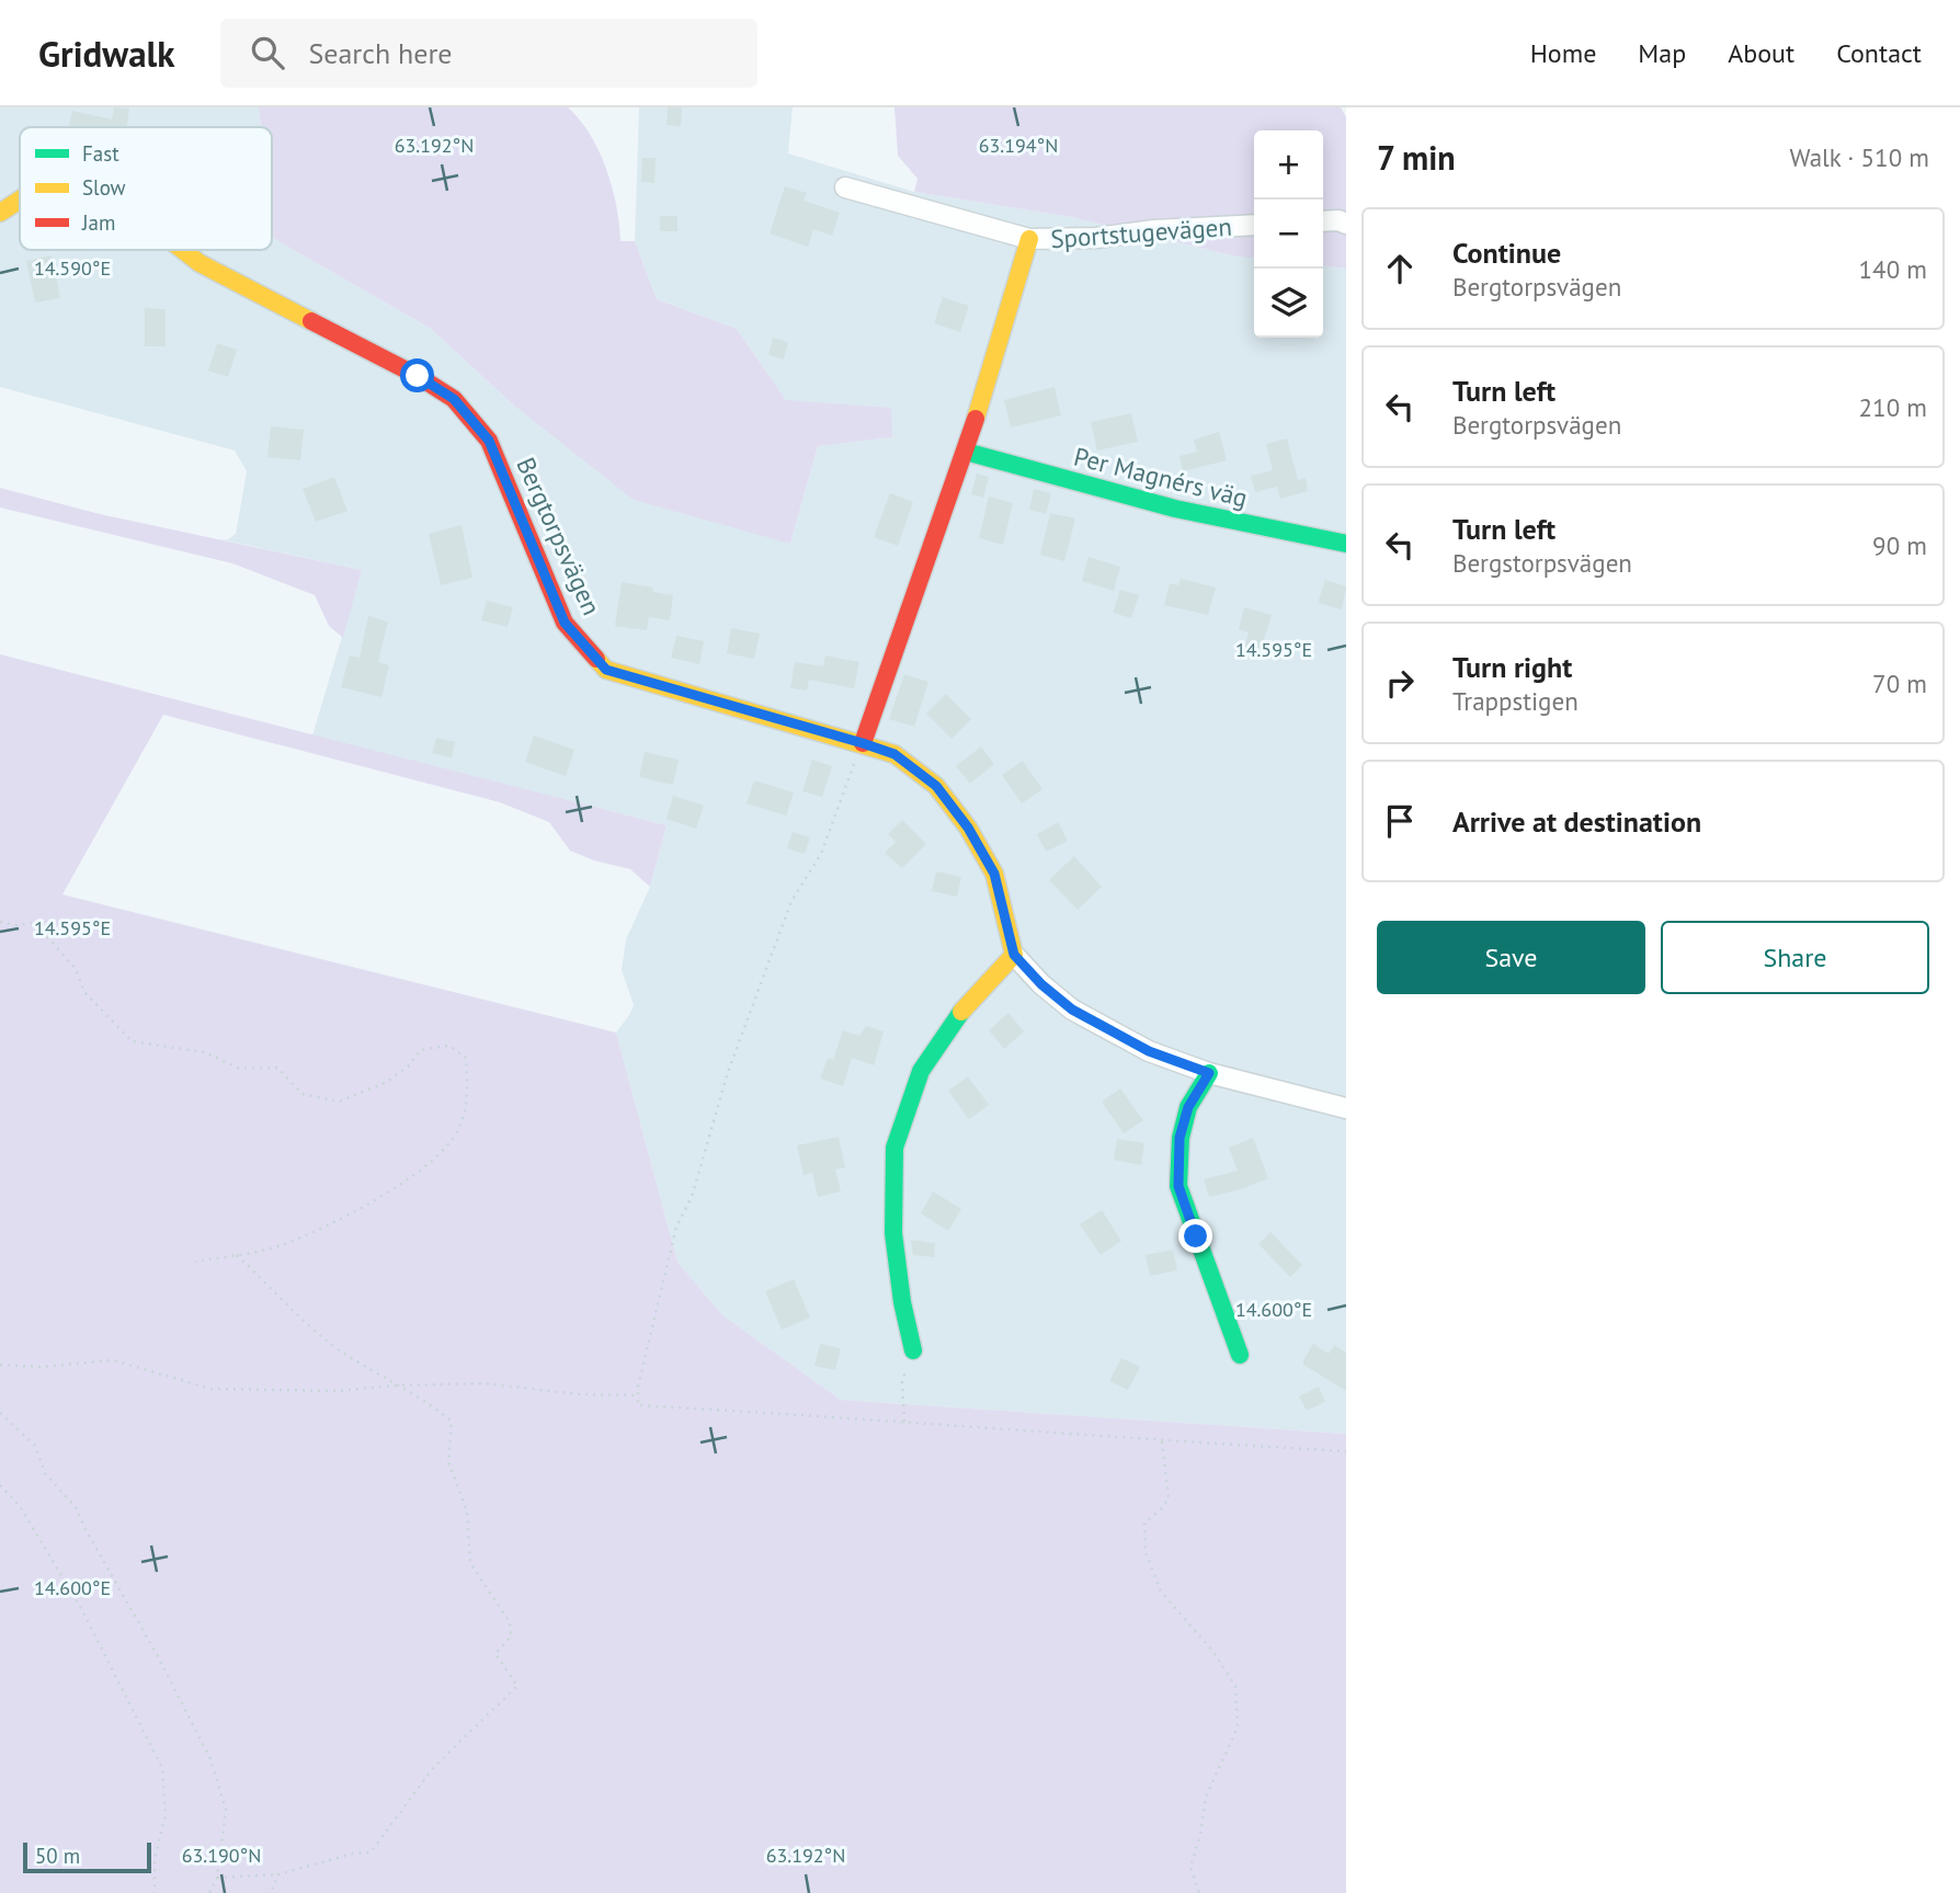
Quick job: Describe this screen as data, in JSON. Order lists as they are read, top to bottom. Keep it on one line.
{"streets":{"street":["Sportstugevägen","Per Magnérs väg","Bergtorpsvägen"]},"legend":["Fast","Slow","Jam"],"scale_bar":"50 m","page":{"header":"Gridwalk","search":"Search here","nav":["Home","Map","About","Contact"],"heading":["7 min","Walk · 510 m"],"map_buttons":["+","−"],"list":[["Continue","Bergtorpsvägen","140 m"],["Turn left","Bergtorpsvägen","210 m"],["Turn left","Bergstorpsvägen","90 m"],["Turn right","Trappstigen","70 m"],"Arrive at destination"],"buttons":["Save","Share"],"scale":"50 m"},"coordinates":["63.192°N","63.194°N","14.590°E","14.595°E","14.600°E","63.190°N"]}
